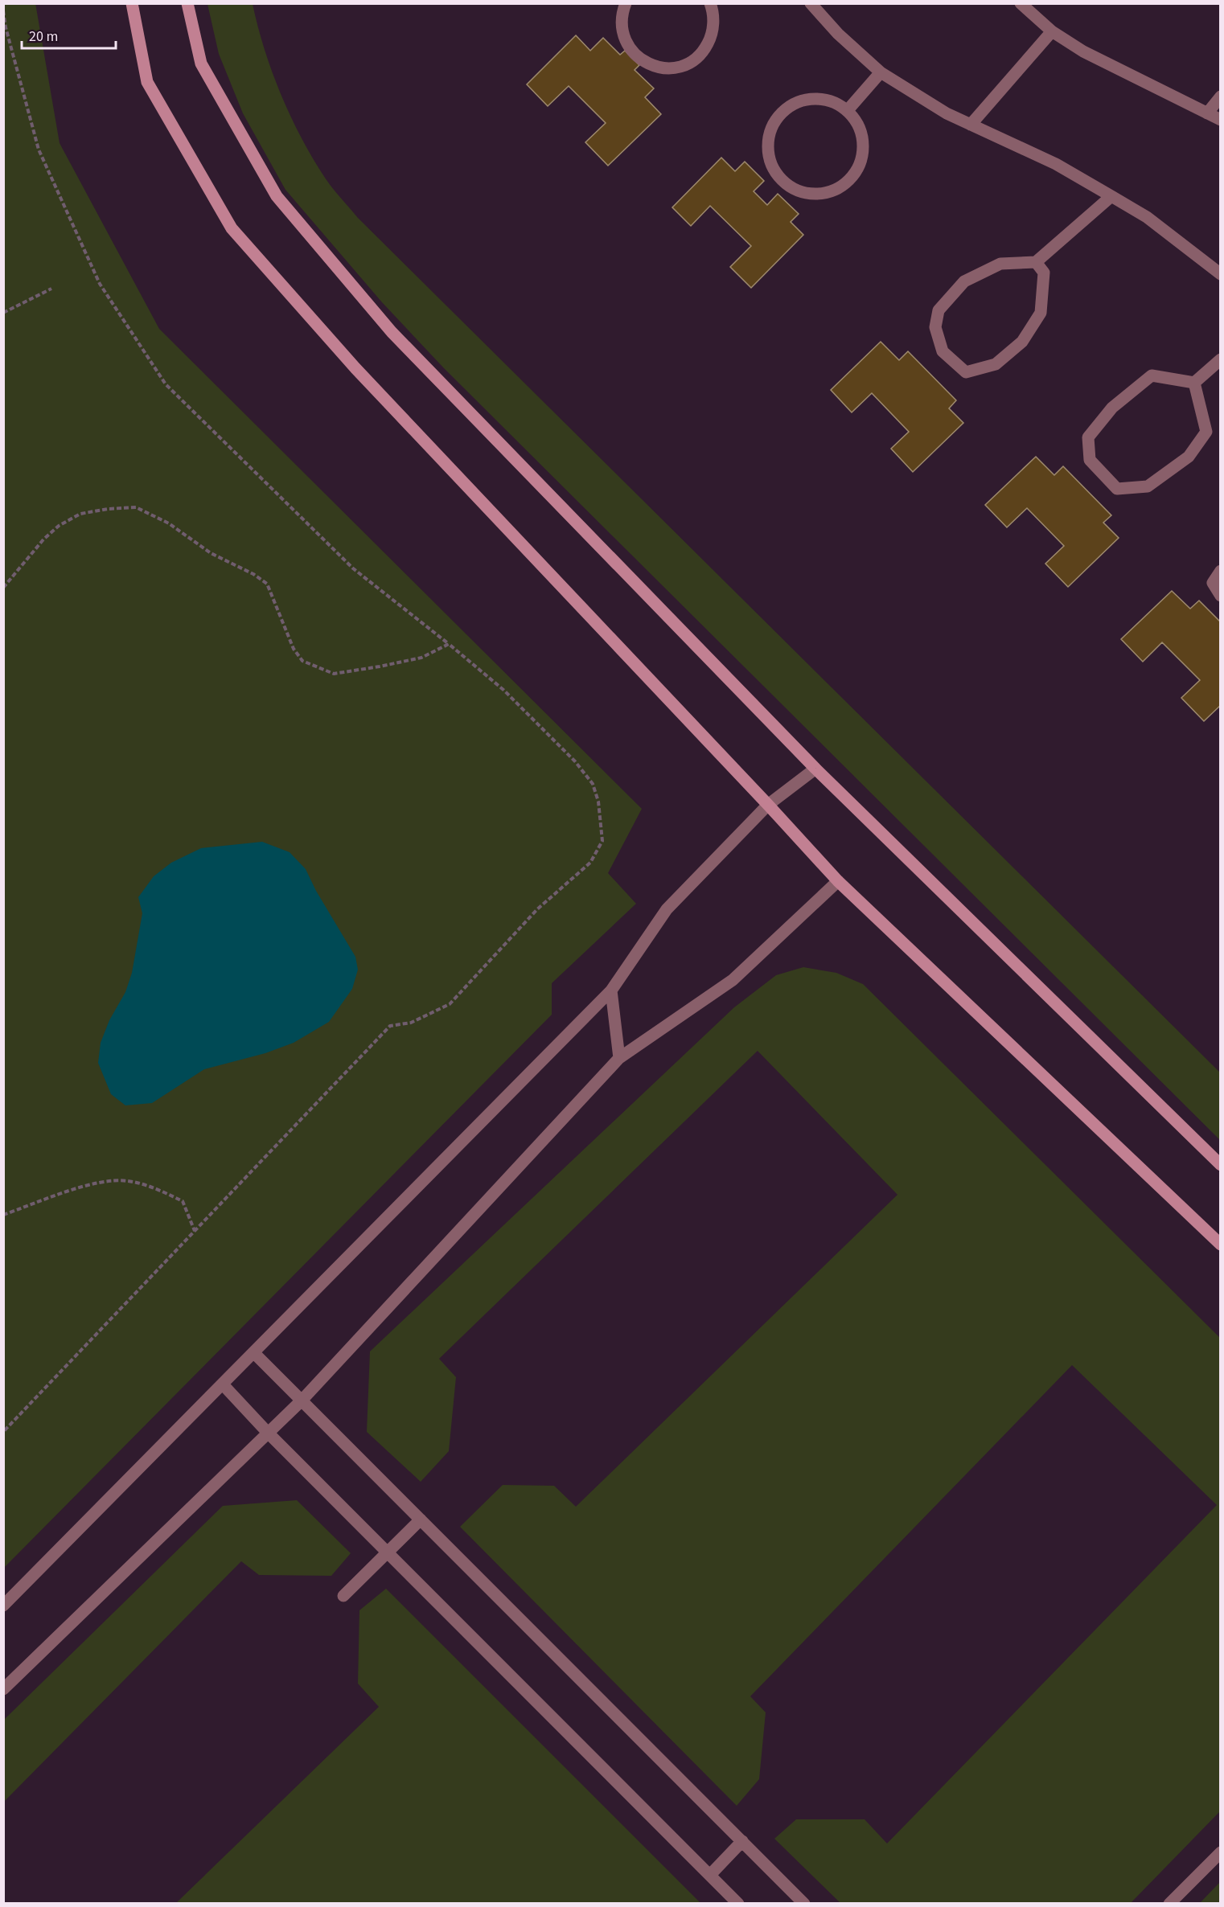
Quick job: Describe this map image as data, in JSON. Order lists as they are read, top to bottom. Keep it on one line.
{"scale_bar":"20 m"}
